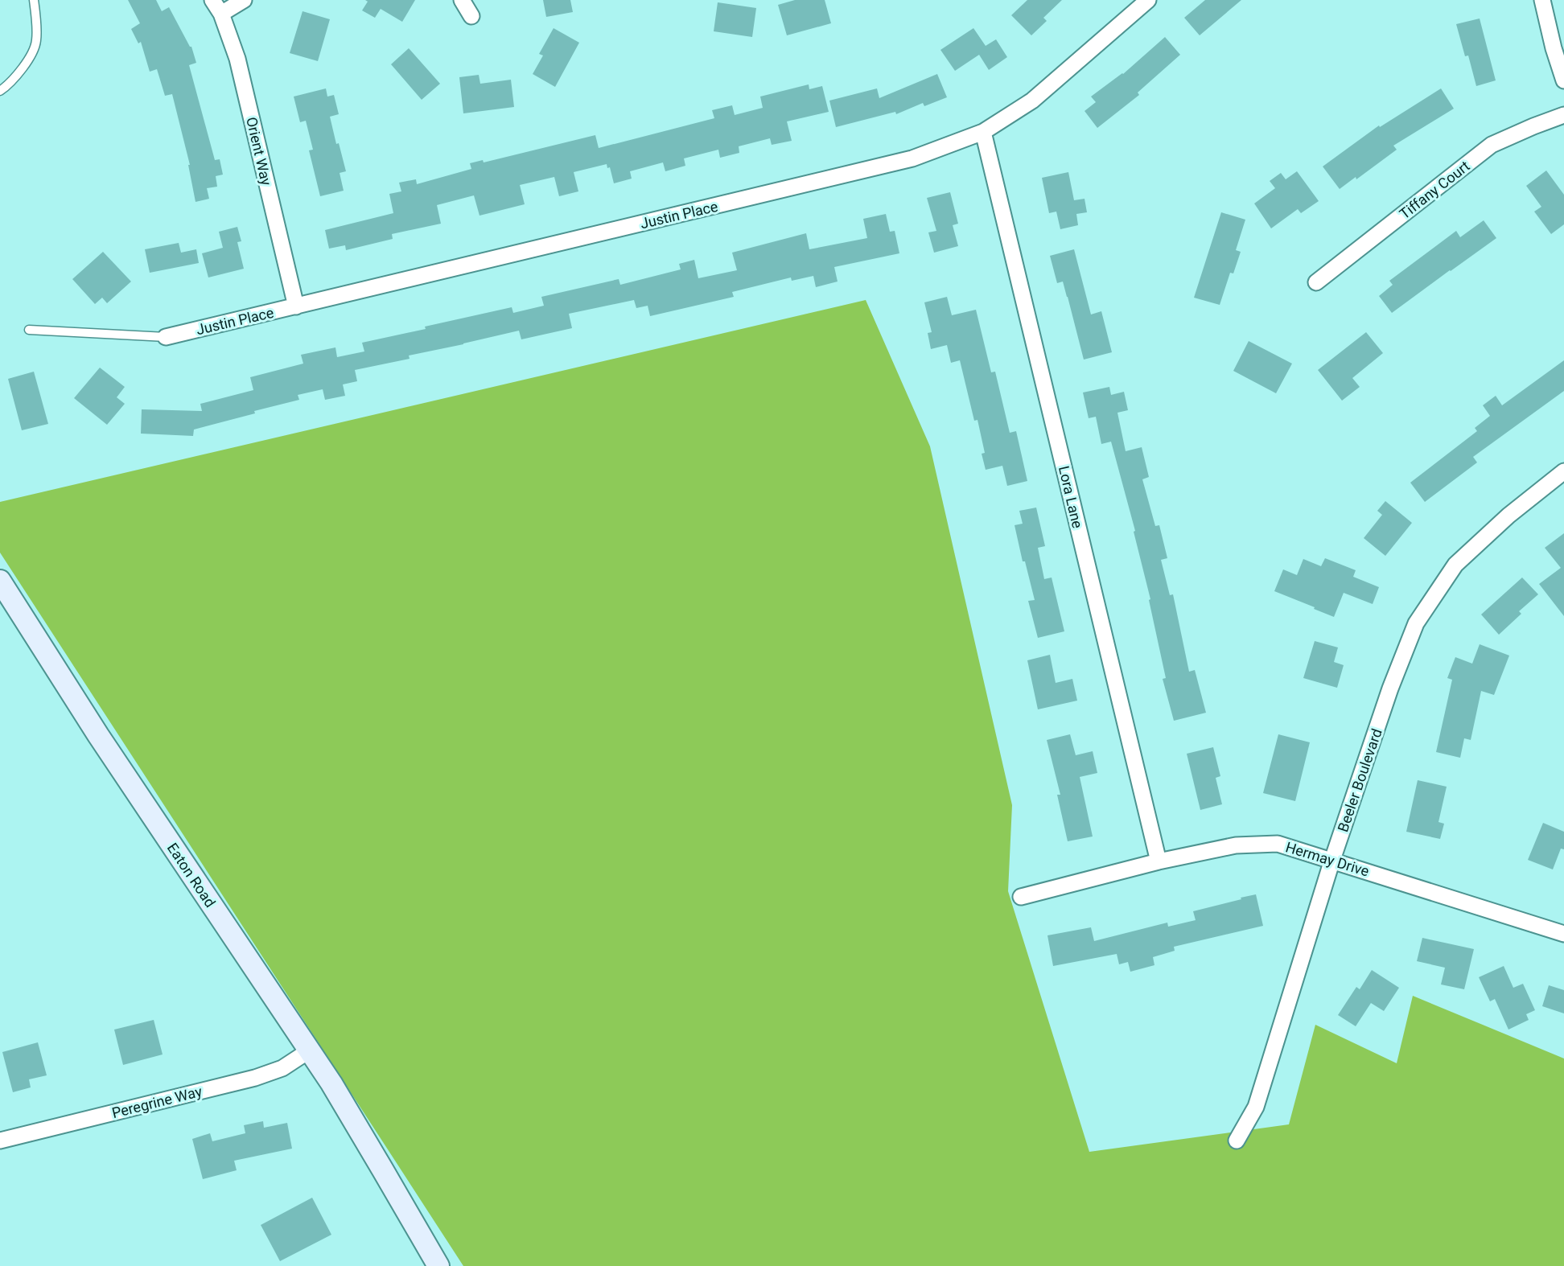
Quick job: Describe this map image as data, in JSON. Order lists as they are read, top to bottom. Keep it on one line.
{"streets":{"street":["Orient Way","Tiffany Court","Justin Place","Lora Lane","Beeler Boulevard","Hermay Drive","Eaton Road","Peregrine Way"]},"crossings":[["Orient Way","Justin Place"],["Justin Place","Lora Lane"],["Lora Lane","Hermay Drive"],["Beeler Boulevard","Hermay Drive"],["Eaton Road","Peregrine Way"]]}
